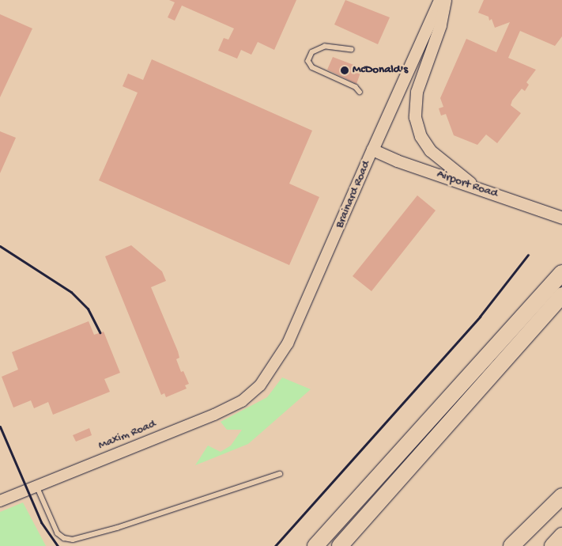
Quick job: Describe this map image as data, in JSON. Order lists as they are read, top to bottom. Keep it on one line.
{"streets":{"main road":["Airport Road","Brainard Road"],"street":["Maxim Road"]},"crossings":[["Airport Road","Brainard Road"],["Brainard Road","Maxim Road"]],"places":["McDonald's"]}
